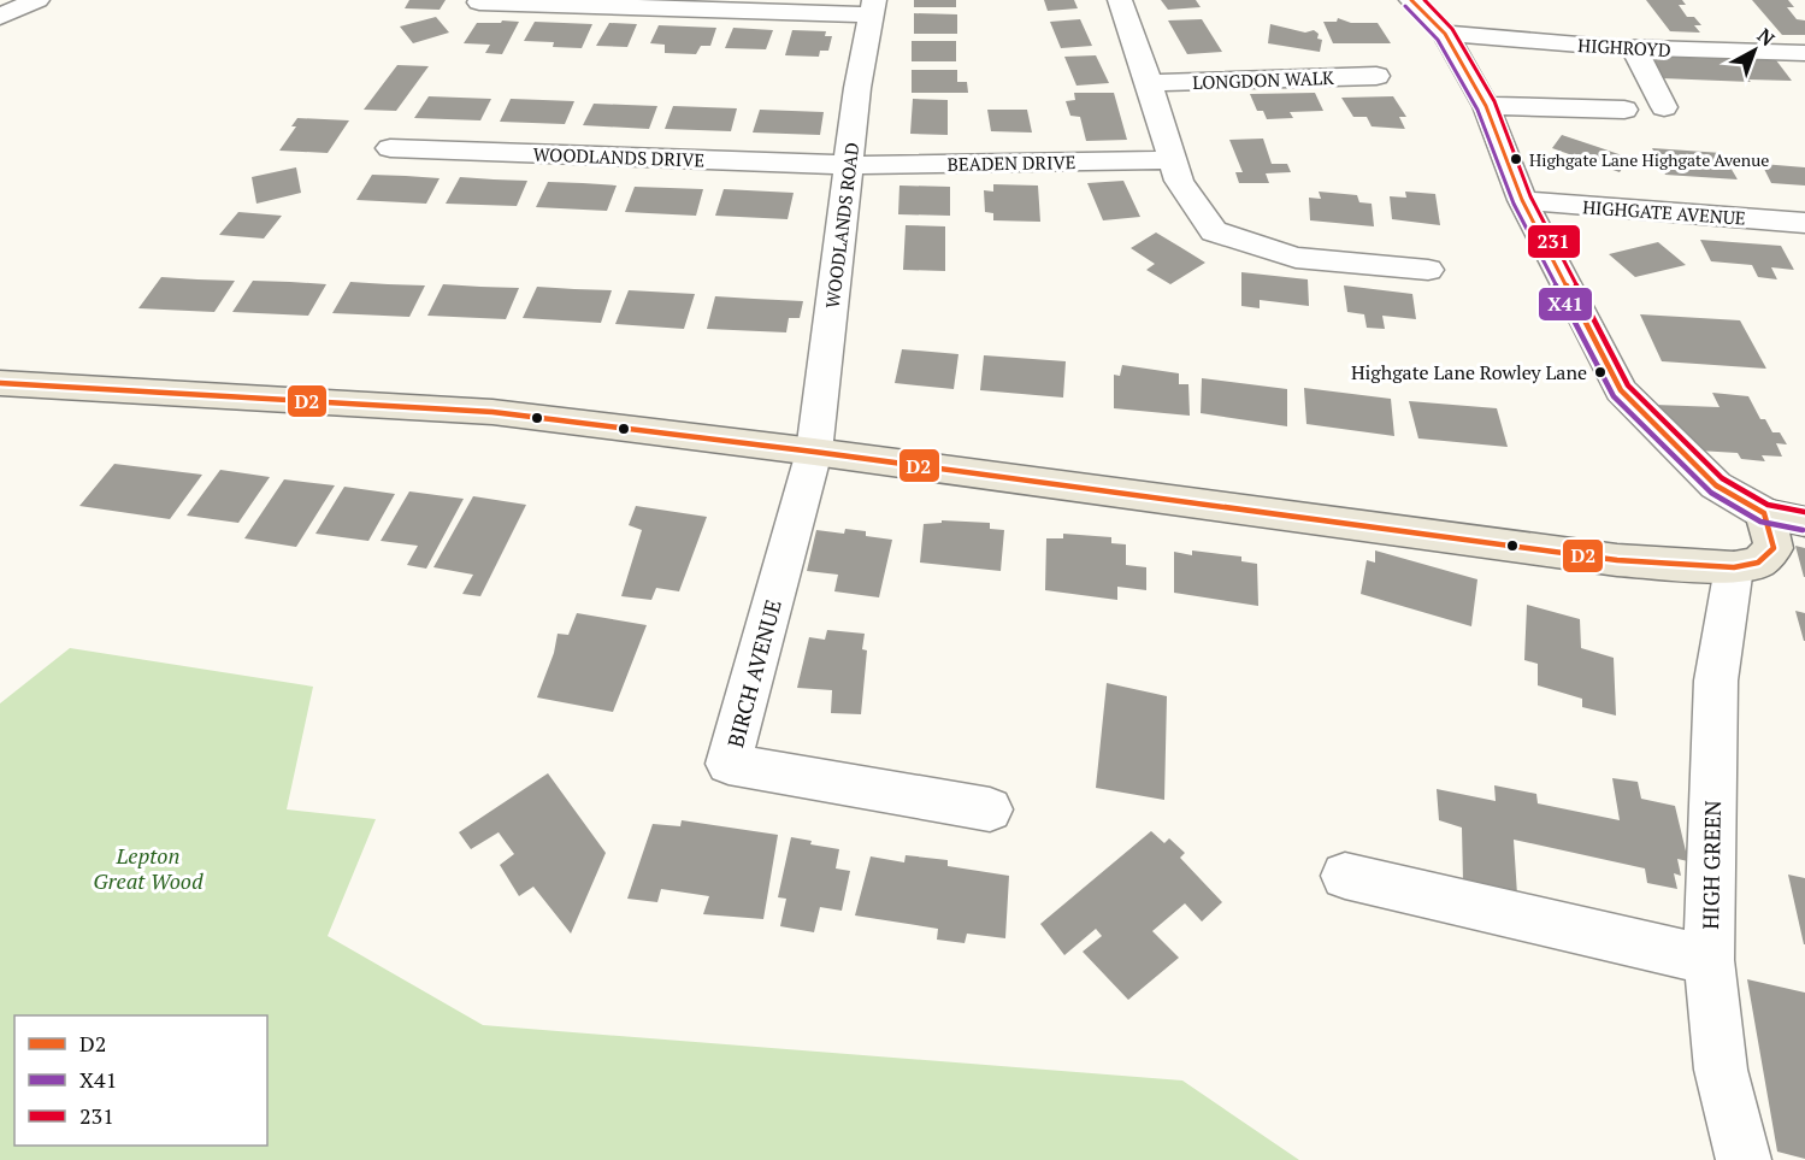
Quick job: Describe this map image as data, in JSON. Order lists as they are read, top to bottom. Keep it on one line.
{"streets":{"street":["HIGHROYD","LONGDON WALK","WOODLANDS DRIVE","BEADEN DRIVE","HIGHGATE AVENUE","WOODLANDS ROAD","BIRCH AVENUE","HIGH GREEN"]},"crossings":[["WOODLANDS DRIVE","BEADEN DRIVE"],["WOODLANDS DRIVE","WOODLANDS ROAD"],["BEADEN DRIVE","WOODLANDS ROAD"],["WOODLANDS ROAD","BIRCH AVENUE"]],"parks":["Lepton Great Wood"],"places":["Highgate Lane Highgate Avenue","Highgate Lane Rowley Lane"],"lines":["transit line D2","transit line 231","transit line X41"],"legend":["D2","X41","231"],"north":"top right"}
